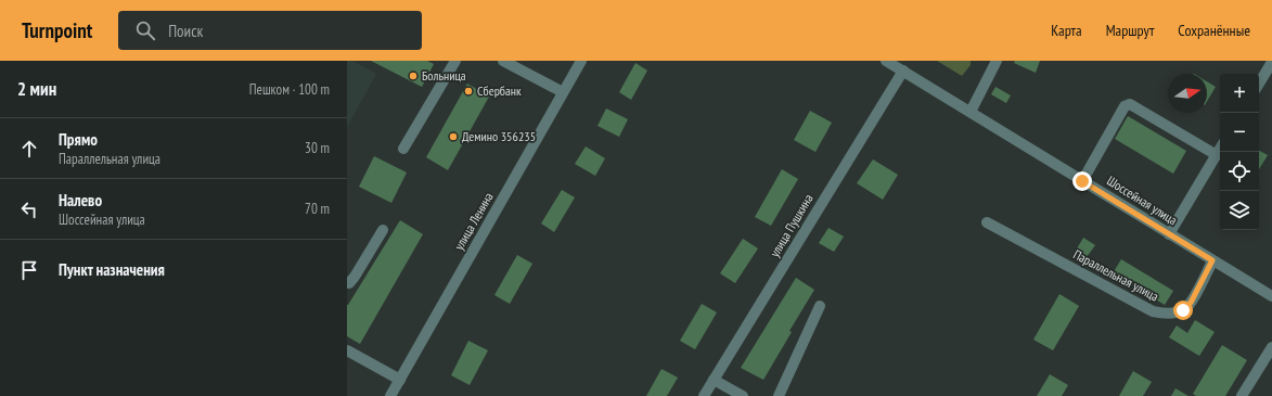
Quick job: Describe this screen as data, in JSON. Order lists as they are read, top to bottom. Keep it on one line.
{"streets":{"street":["Шоссейная улица","улица Ленина","улица Пушкина","Параллельная улица"]},"crossings":[["Шоссейная улица","улица Пушкина"],["Шоссейная улица","Параллельная улица"]],"places":["Больница","Сбербанк","Демино 356235"],"north":"right","page":{"header":"Turnpoint","search":"Поиск","nav":["Карта","Маршрут","Сохранённые"],"heading":["2 мин","Пешком · 100 m"],"map_buttons":["+","−"],"list":[["Прямо","Параллельная улица","30 m"],["Налево","Шоссейная улица","70 m"],"Пункт назначения"]}}
